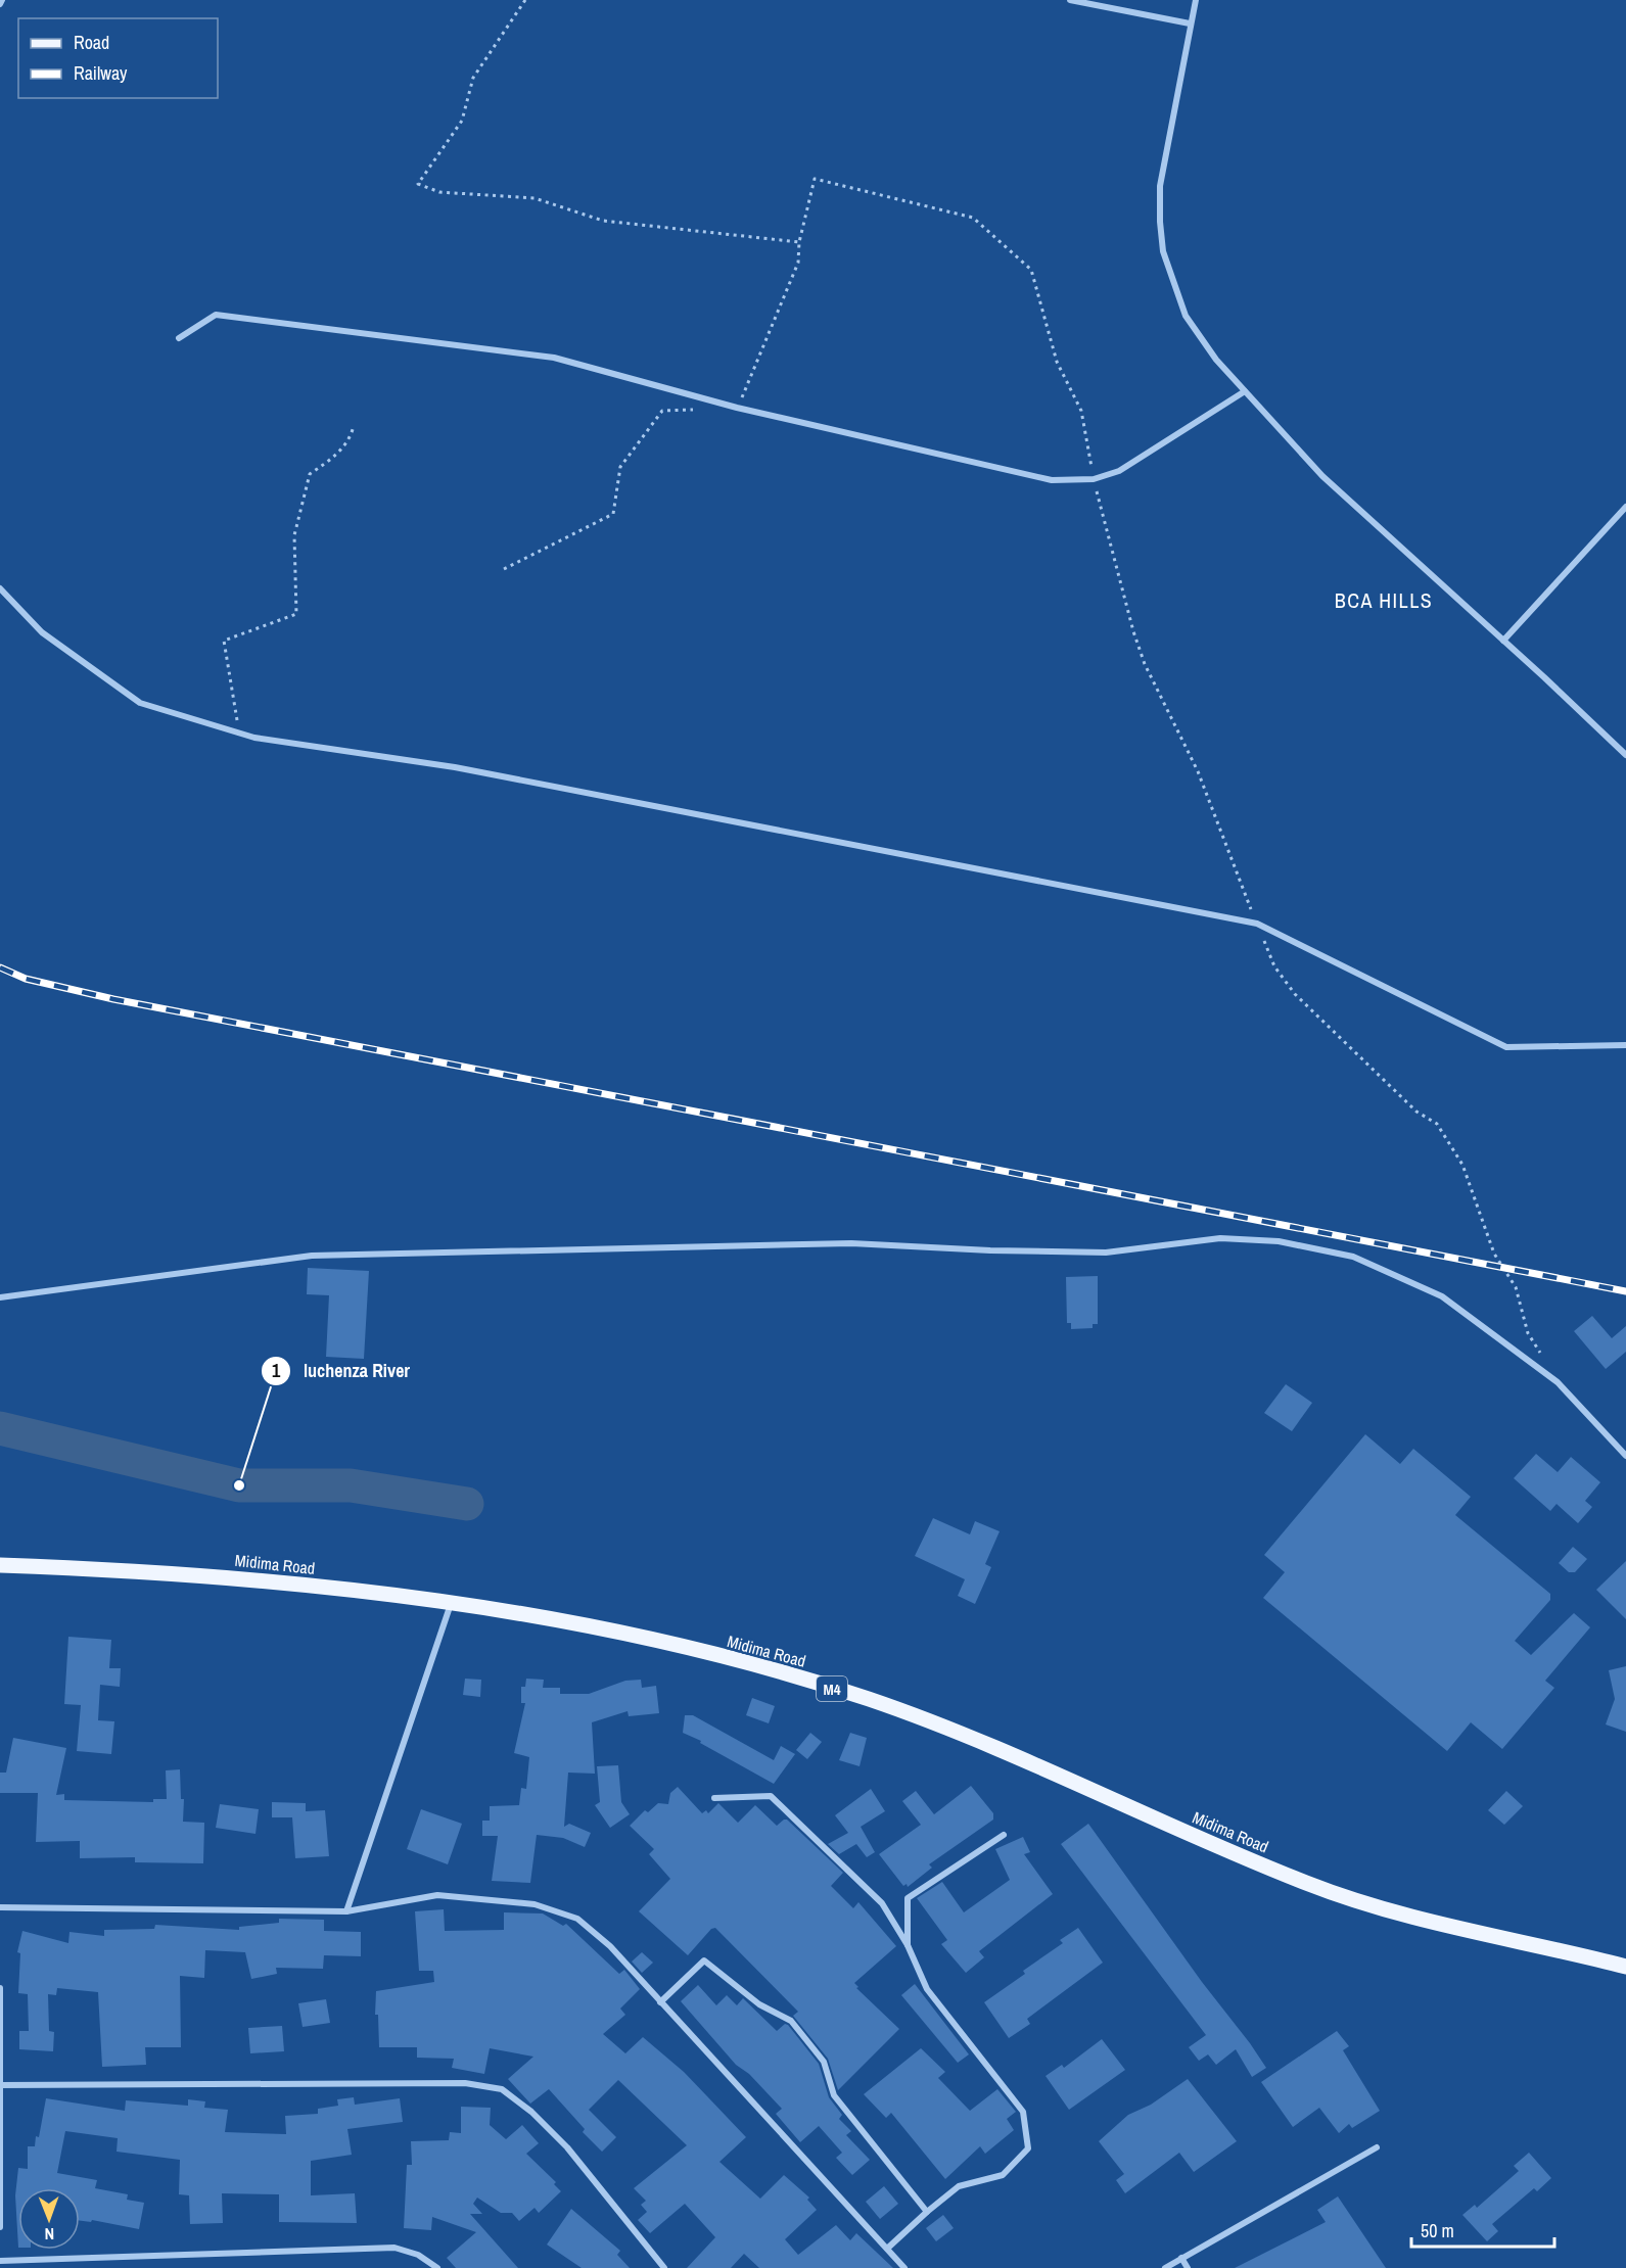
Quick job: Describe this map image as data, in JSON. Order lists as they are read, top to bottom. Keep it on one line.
{"streets":{"main road":["Midima Road","M4"]},"districts":["BCA HILLS"],"places":["luchenza River"],"legend":["Road","Railway"],"scale_bar":"50 m","north":"bottom"}
